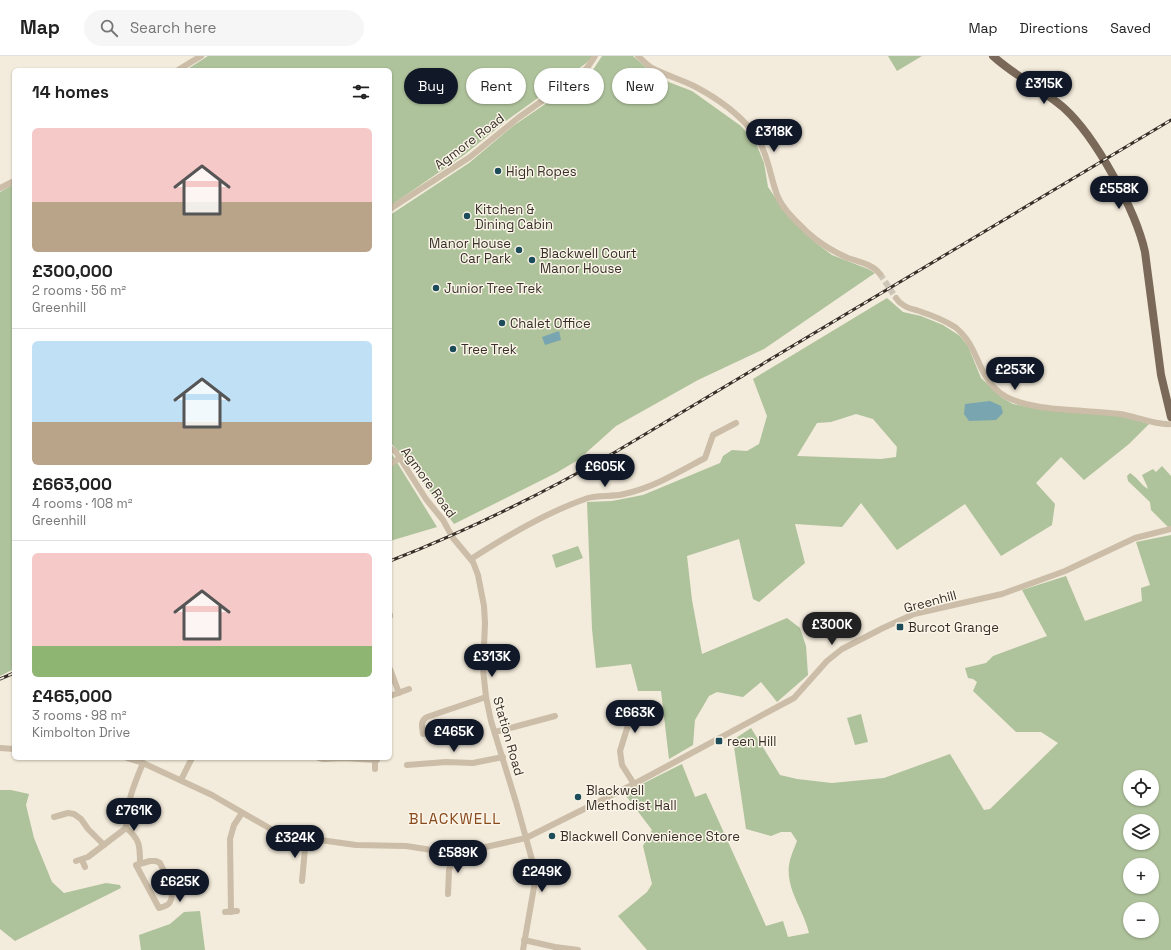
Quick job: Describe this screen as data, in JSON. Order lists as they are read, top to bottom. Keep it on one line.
{"streets":{"street":["Agmore Road","Greenhill","Station Road"]},"crossings":[["Agmore Road","Station Road"],["Greenhill","Station Road"]],"districts":["BLACKWELL"],"places":{"other":["High Ropes","Kitchen & Dining Cabin","Manor House Car Park","Blackwell Court Manor House","Junior Tree Trek","Chalet Office","Tree Trek","Blackwell Methodist Hall","Blackwell Convenience Store"],"transit":["Burcot Grange","reen Hill"]},"page":{"header":"Map","search":"Search here","nav":["Map","Directions","Saved"],"chip":["Buy","Rent","Filters","New"],"heading":"14 homes","price":["£315K","£318K","£558K","£253K","£605K","£300K","£313K","£663K","£465K","£761K","£324K","£589K","£249K","£625K"],"list":[{"name":"£300,000","note":"2 rooms · 56 m² · Greenhill"},{"name":"£663,000","note":"4 rooms · 108 m² · Greenhill"},{"name":"£465,000","note":"3 rooms · 98 m² · Kimbolton Drive"}],"map_buttons":["+","−"]}}
